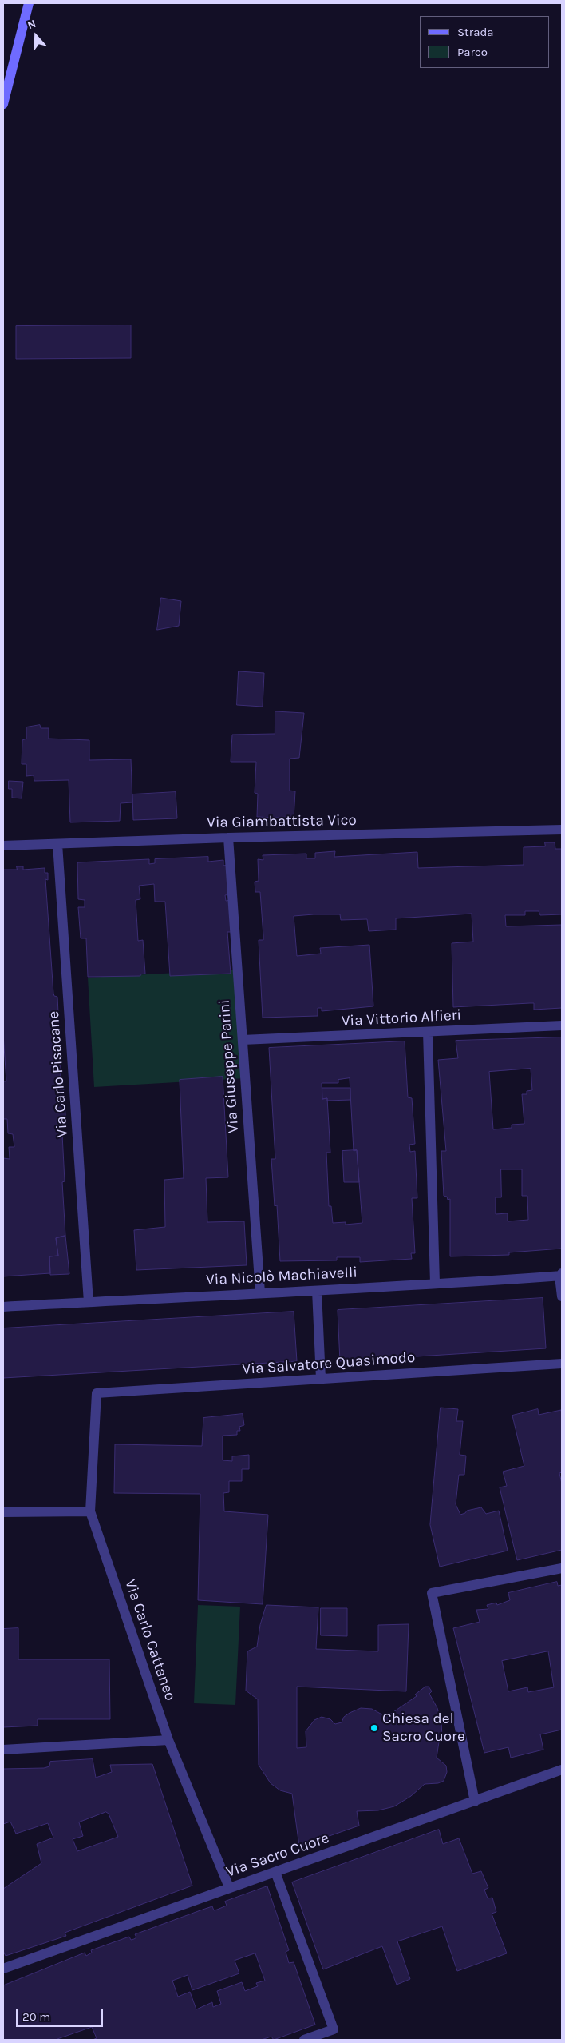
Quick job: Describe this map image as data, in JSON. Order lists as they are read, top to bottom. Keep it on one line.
{"streets":{"street":["Via Giambattista Vico","Via Vittorio Alfieri","Via Giuseppe Parini","Via Carlo Pisacane","Via Nicolò Machiavelli","Via Salvatore Quasimodo","Via Carlo Cattaneo","Via Sacro Cuore"]},"crossings":[["Via Giambattista Vico","Via Giuseppe Parini"],["Via Giambattista Vico","Via Carlo Pisacane"],["Via Vittorio Alfieri","Via Giuseppe Parini"],["Via Giuseppe Parini","Via Nicolò Machiavelli"],["Via Carlo Pisacane","Via Nicolò Machiavelli"],["Via Salvatore Quasimodo","Via Carlo Cattaneo"],["Via Carlo Cattaneo","Via Sacro Cuore"]],"places":["Chiesa del Sacro Cuore"],"legend":["Strada","Parco"],"scale_bar":"20 m","north":"top"}
